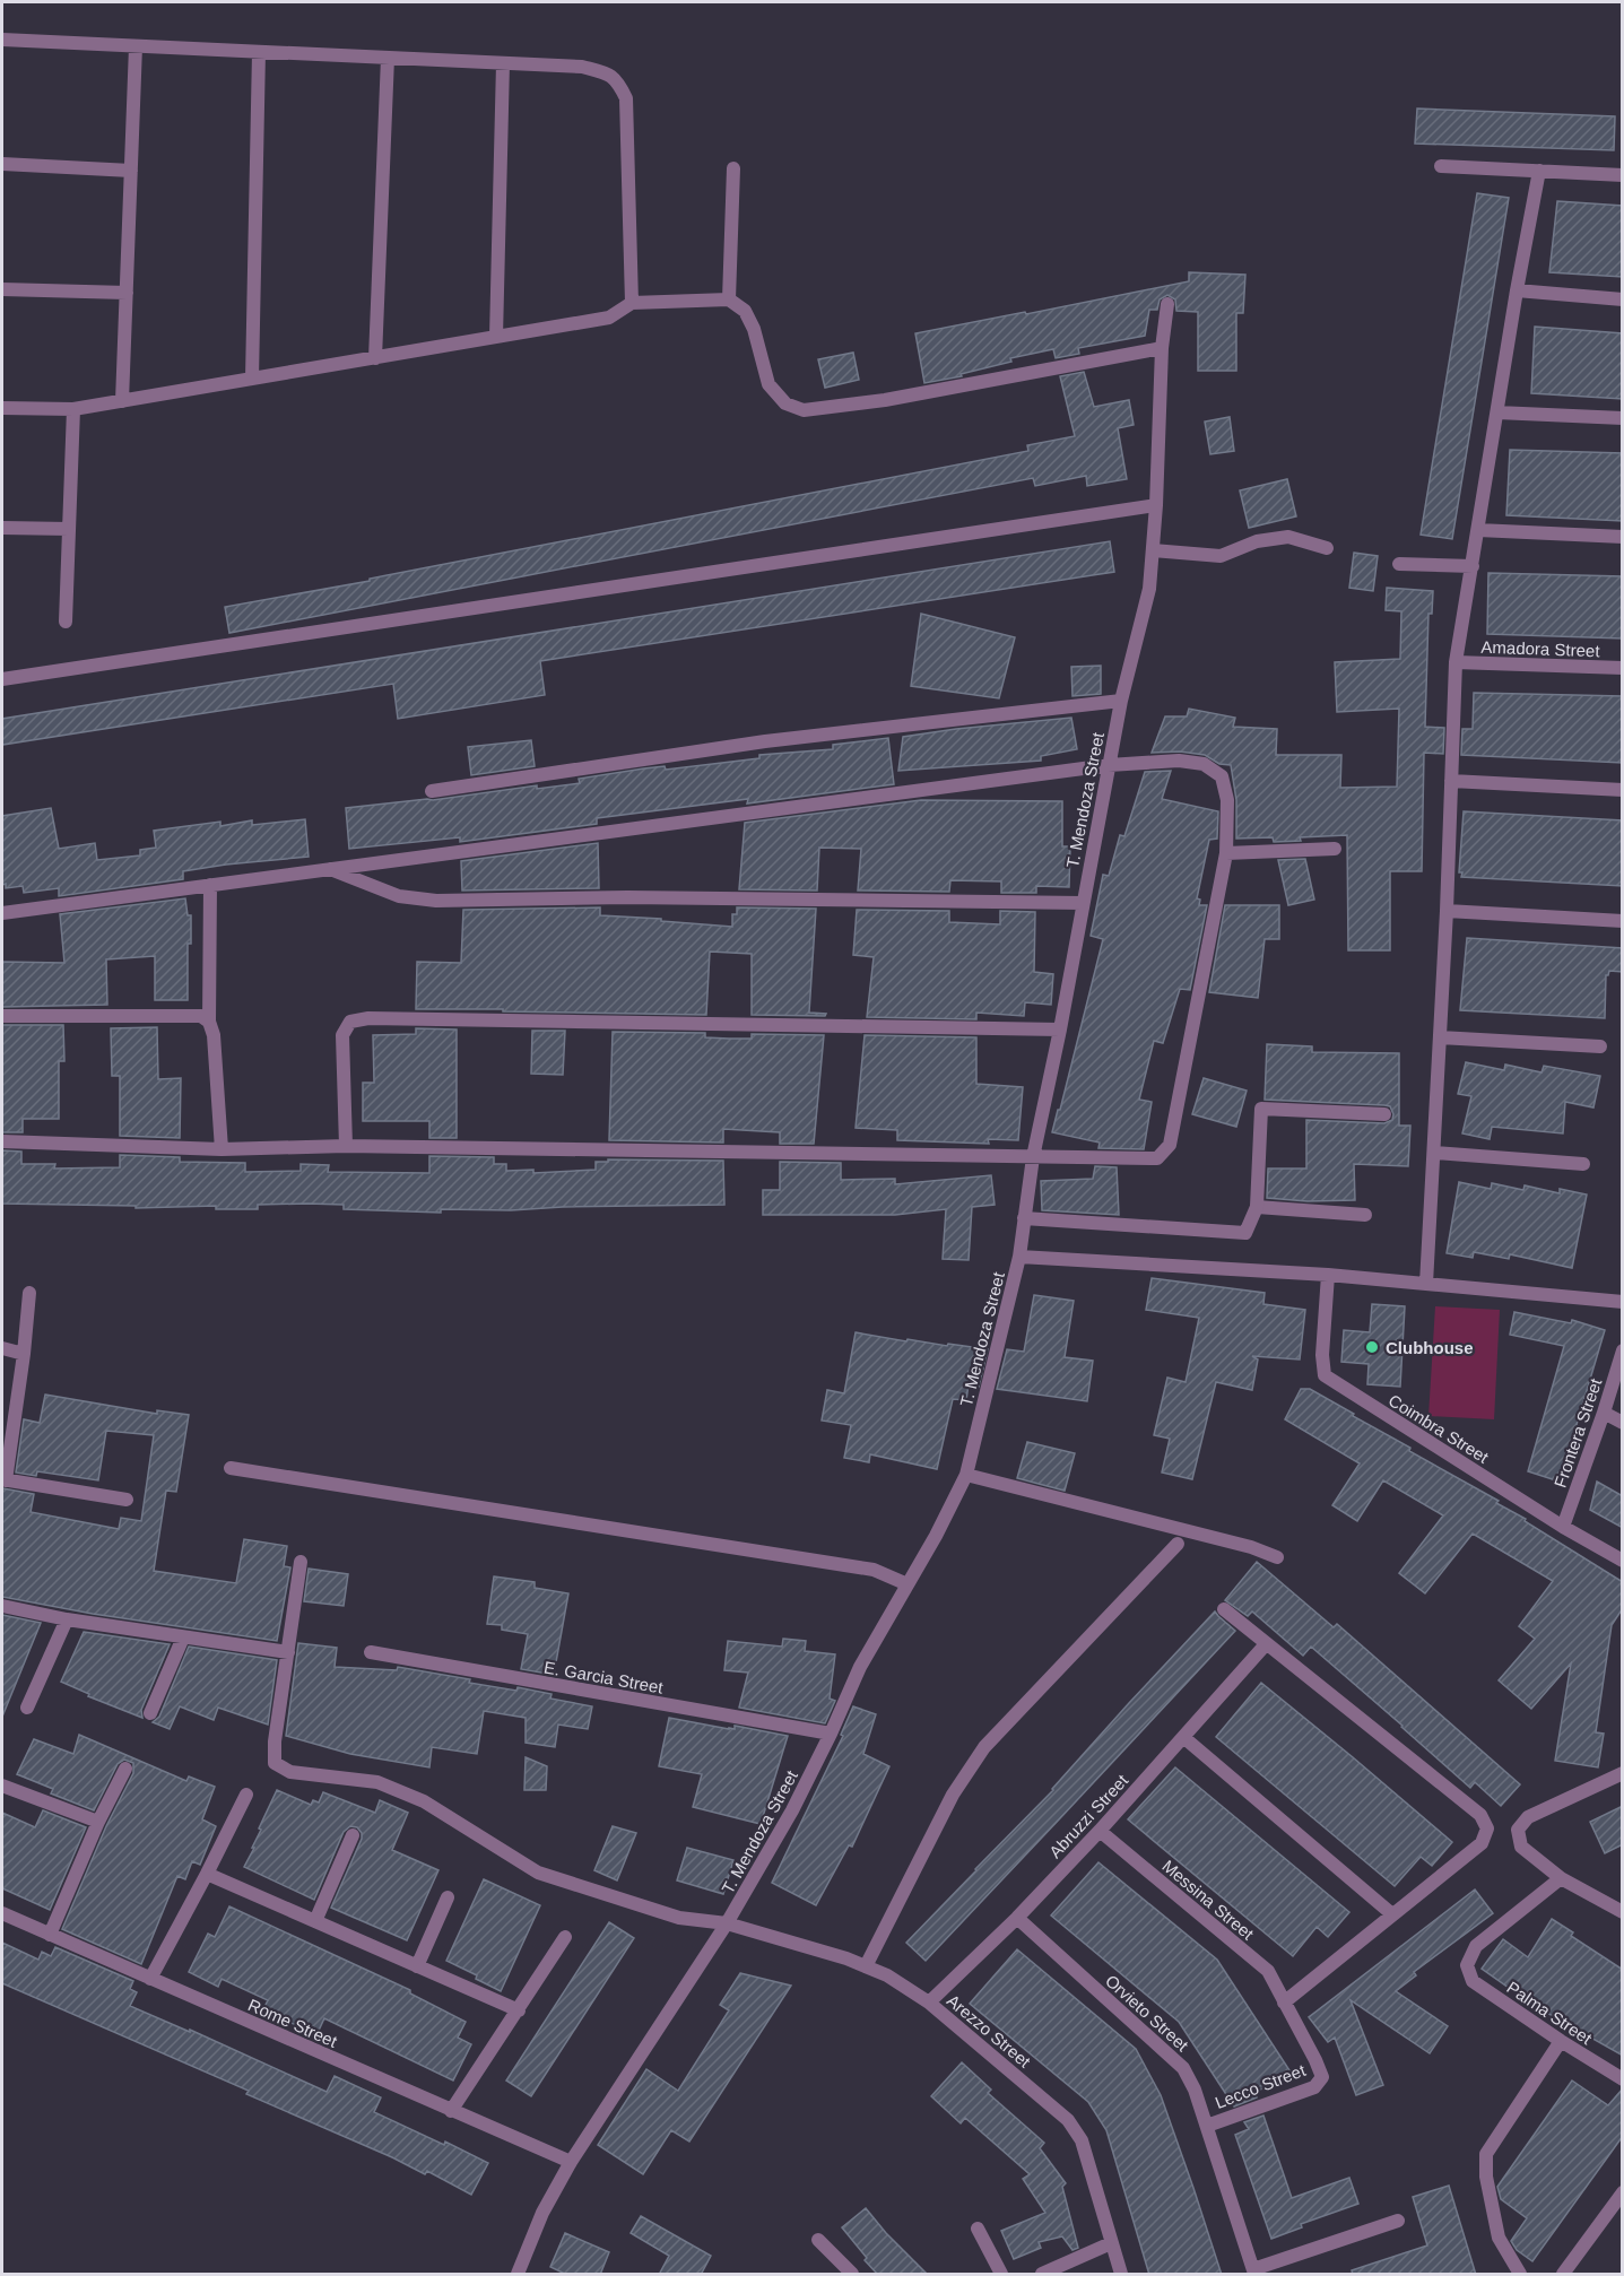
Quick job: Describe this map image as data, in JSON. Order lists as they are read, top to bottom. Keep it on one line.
{"streets":{"street":["Amadora Street","T. Mendoza Street","Coimbra Street","Frontera Street","E. Garcia Street","Abruzzi Street","Messina Street","Orvieto Street","Palma Street","Rome Street","Arezzo Street","Lecco Street"]},"crossings":[["T. Mendoza Street","E. Garcia Street"],["T. Mendoza Street","Rome Street"],["T. Mendoza Street","Arezzo Street"],["Coimbra Street","Frontera Street"],["Abruzzi Street","Messina Street"],["Abruzzi Street","Orvieto Street"],["Abruzzi Street","Arezzo Street"],["Messina Street","Lecco Street"],["Orvieto Street","Lecco Street"]],"places":["Clubhouse"]}
